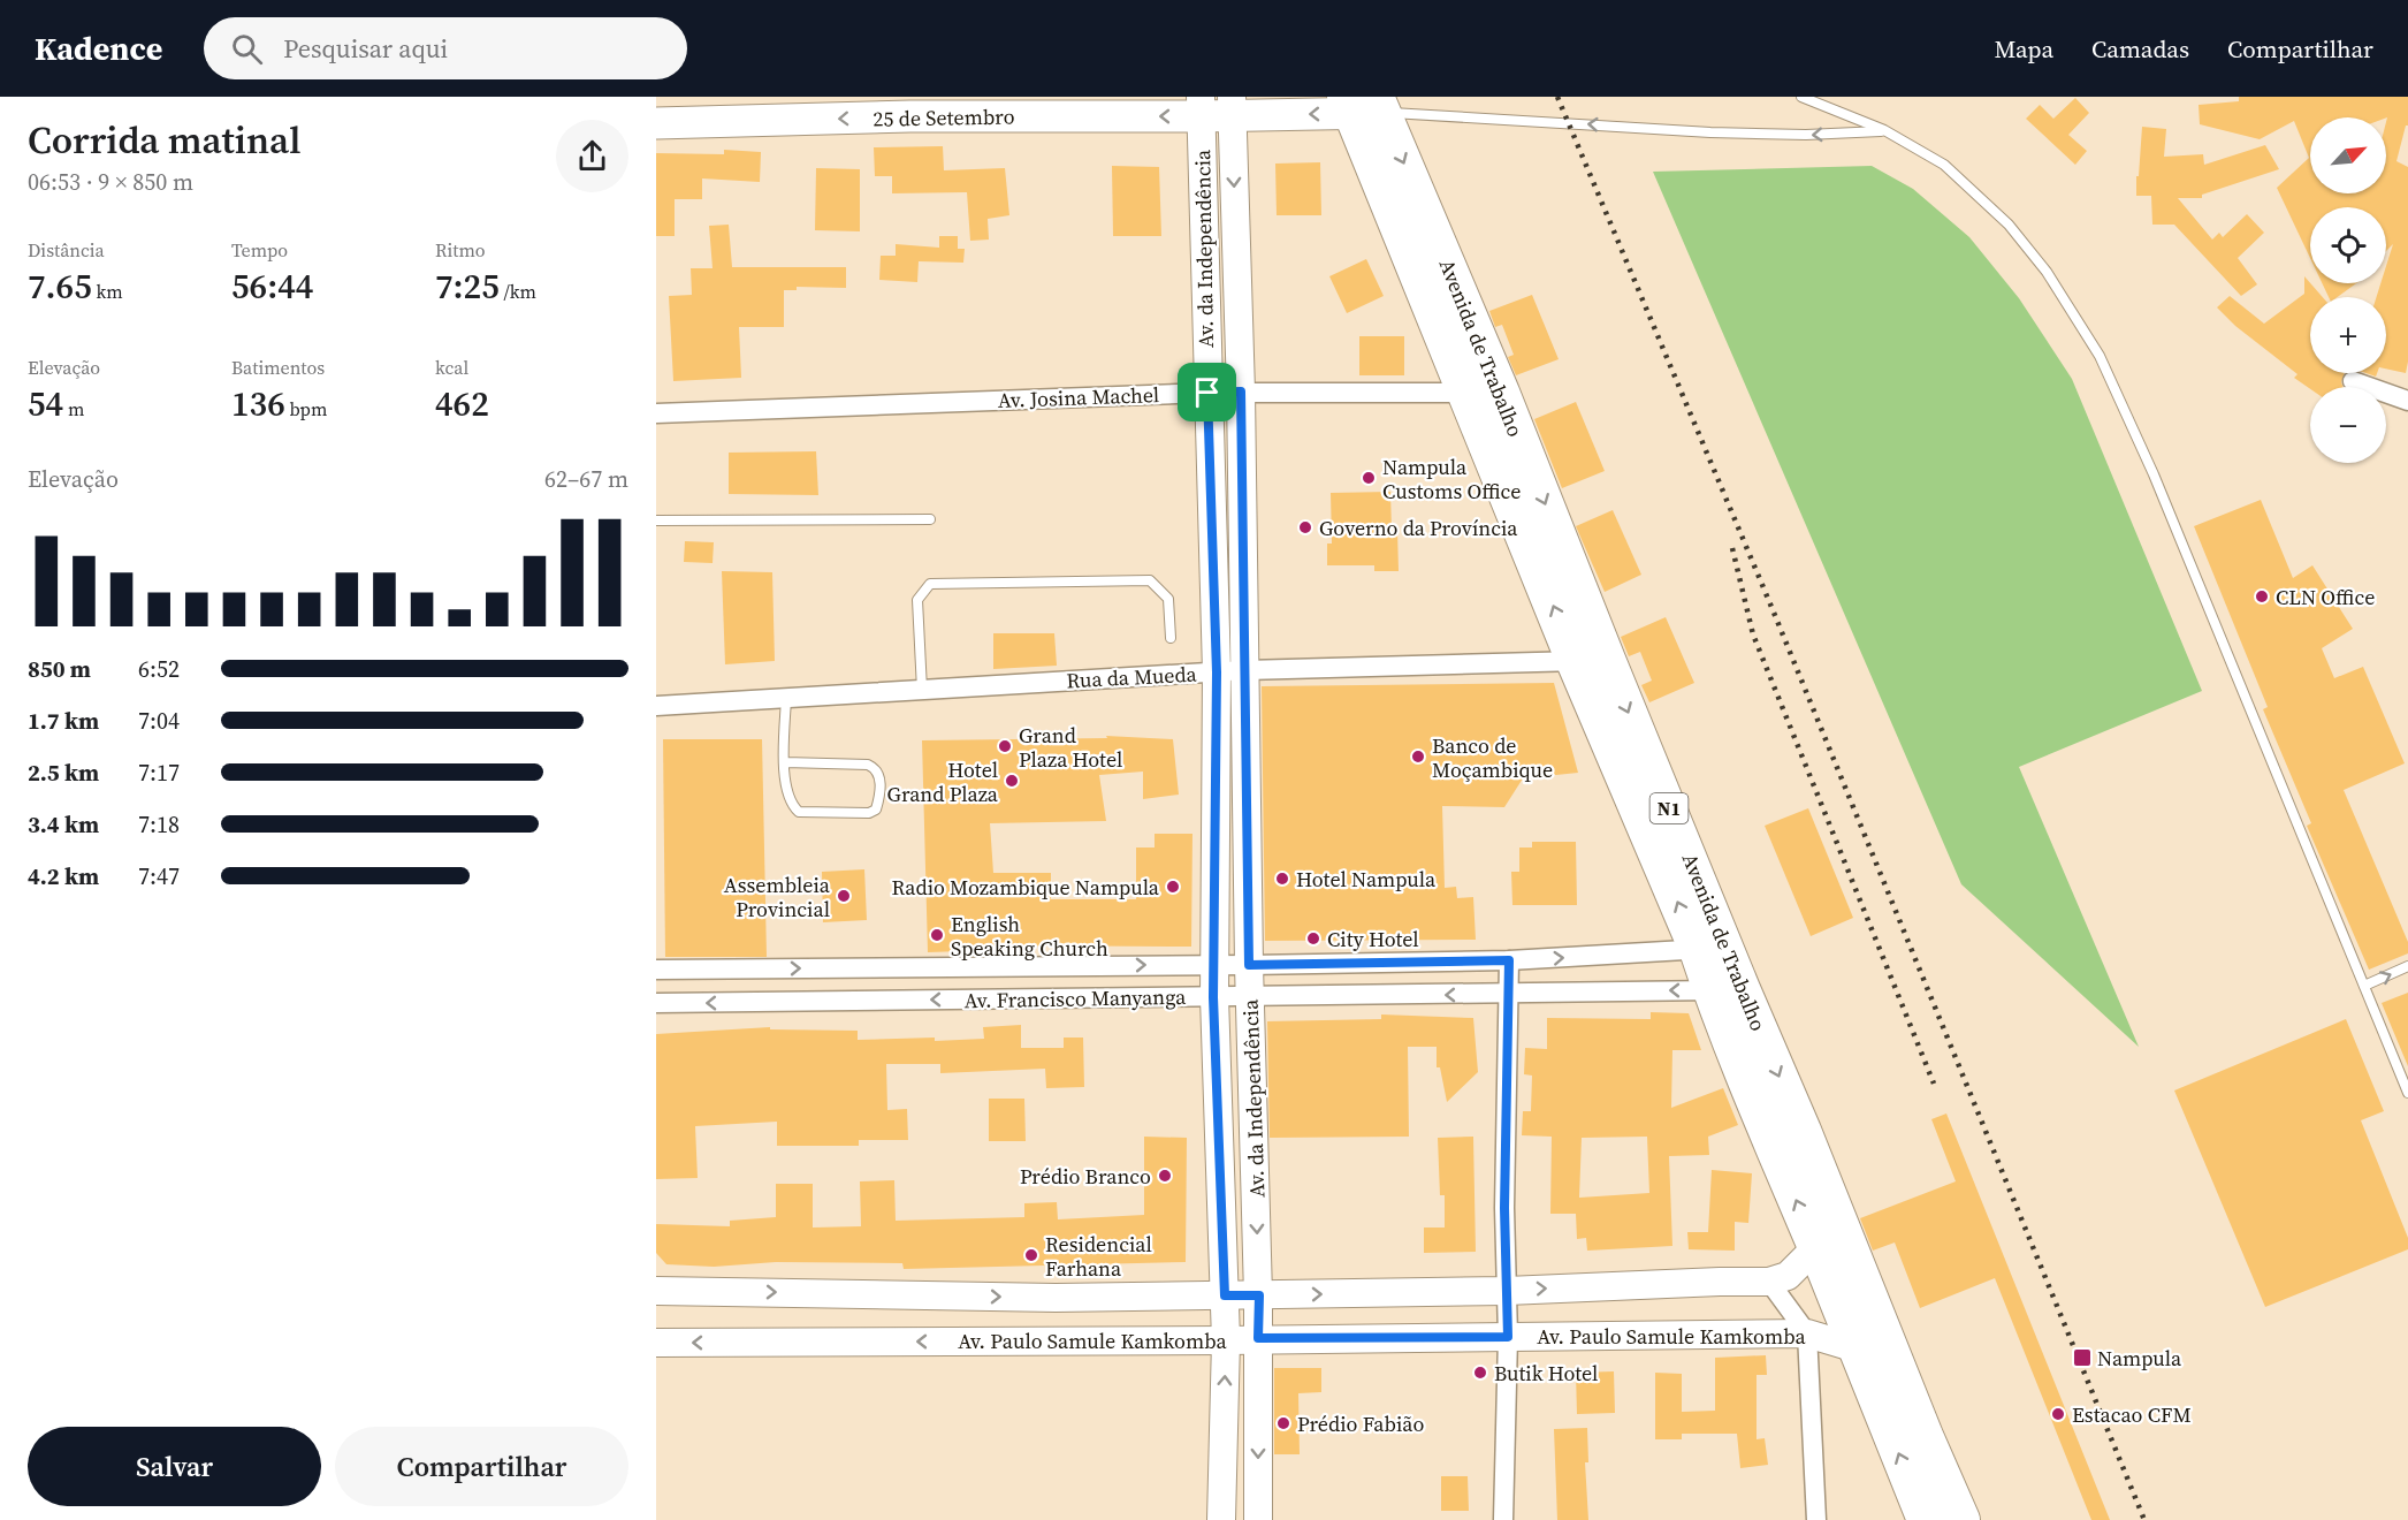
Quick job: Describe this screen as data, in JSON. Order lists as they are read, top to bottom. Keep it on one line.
{"streets":{"highway":["Avenida de Trabalho","N1"],"main road":["25 de Setembro","Av. da Independência","Av. Paulo Samule Kamkomba"],"street":["Av. Josina Machel","Rua da Mueda","Av. Francisco Manyanga"]},"crossings":[["25 de Setembro","Av. da Independência"],["25 de Setembro","Avenida de Trabalho"],["Av. da Independência","Av. Josina Machel"],["Av. da Independência","Rua da Mueda"],["Av. da Independência","Av. Francisco Manyanga"],["Av. da Independência","Av. Paulo Samule Kamkomba"],["Avenida de Trabalho","Av. Josina Machel"],["Avenida de Trabalho","Rua da Mueda"],["Avenida de Trabalho","Av. Francisco Manyanga"],["Avenida de Trabalho","Av. Paulo Samule Kamkomba"]],"one_way":["25 de Setembro"],"places":{"other":["Nampula Customs Office","Governo da Província","CLN Office","Grand Plaza Hotel","Banco de Moçambique","Hotel Grand Plaza","Hotel Nampula","Radio Mozambique Nampula","Assembleia Provincial","English Speaking Church","City Hotel","Prédio Branco","Residencial Farhana","Butik Hotel","Estacao CFM","Prédio Fabião"],"transit":["Nampula"]},"north":"top right","page":{"header":"Kadence","search":"Pesquisar aqui","nav":["Mapa","Camadas","Compartilhar"],"heading":["Corrida matinal","06:53 · 9 × 850 m"],"map_buttons":["+","−"],"stats":[["Distância","7.65 km"],["Tempo","56:44"],["Ritmo","7:25 /km"],["Elevação","54 m"],["Batimentos","136 bpm"],["kcal","462"]],"chart":["Elevação","62–67 m"],"list":[{"name":"850 m","note":"6:52"},{"name":"1.7 km","note":"7:04"},{"name":"2.5 km","note":"7:17"},{"name":"3.4 km","note":"7:18"},{"name":"4.2 km","note":"7:47"}],"buttons":["Salvar","Compartilhar"]}}
